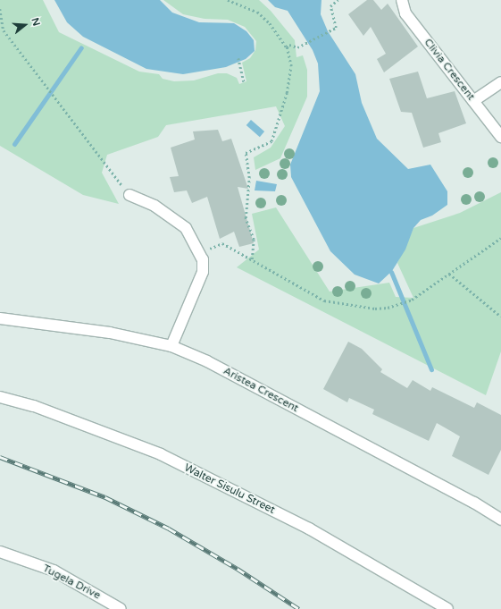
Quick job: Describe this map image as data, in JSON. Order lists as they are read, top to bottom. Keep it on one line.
{"streets":{"street":["Clivia Crescent","Aristea Crescent","Walter Sisulu Street","Tugela Drive"]},"north":"right"}
